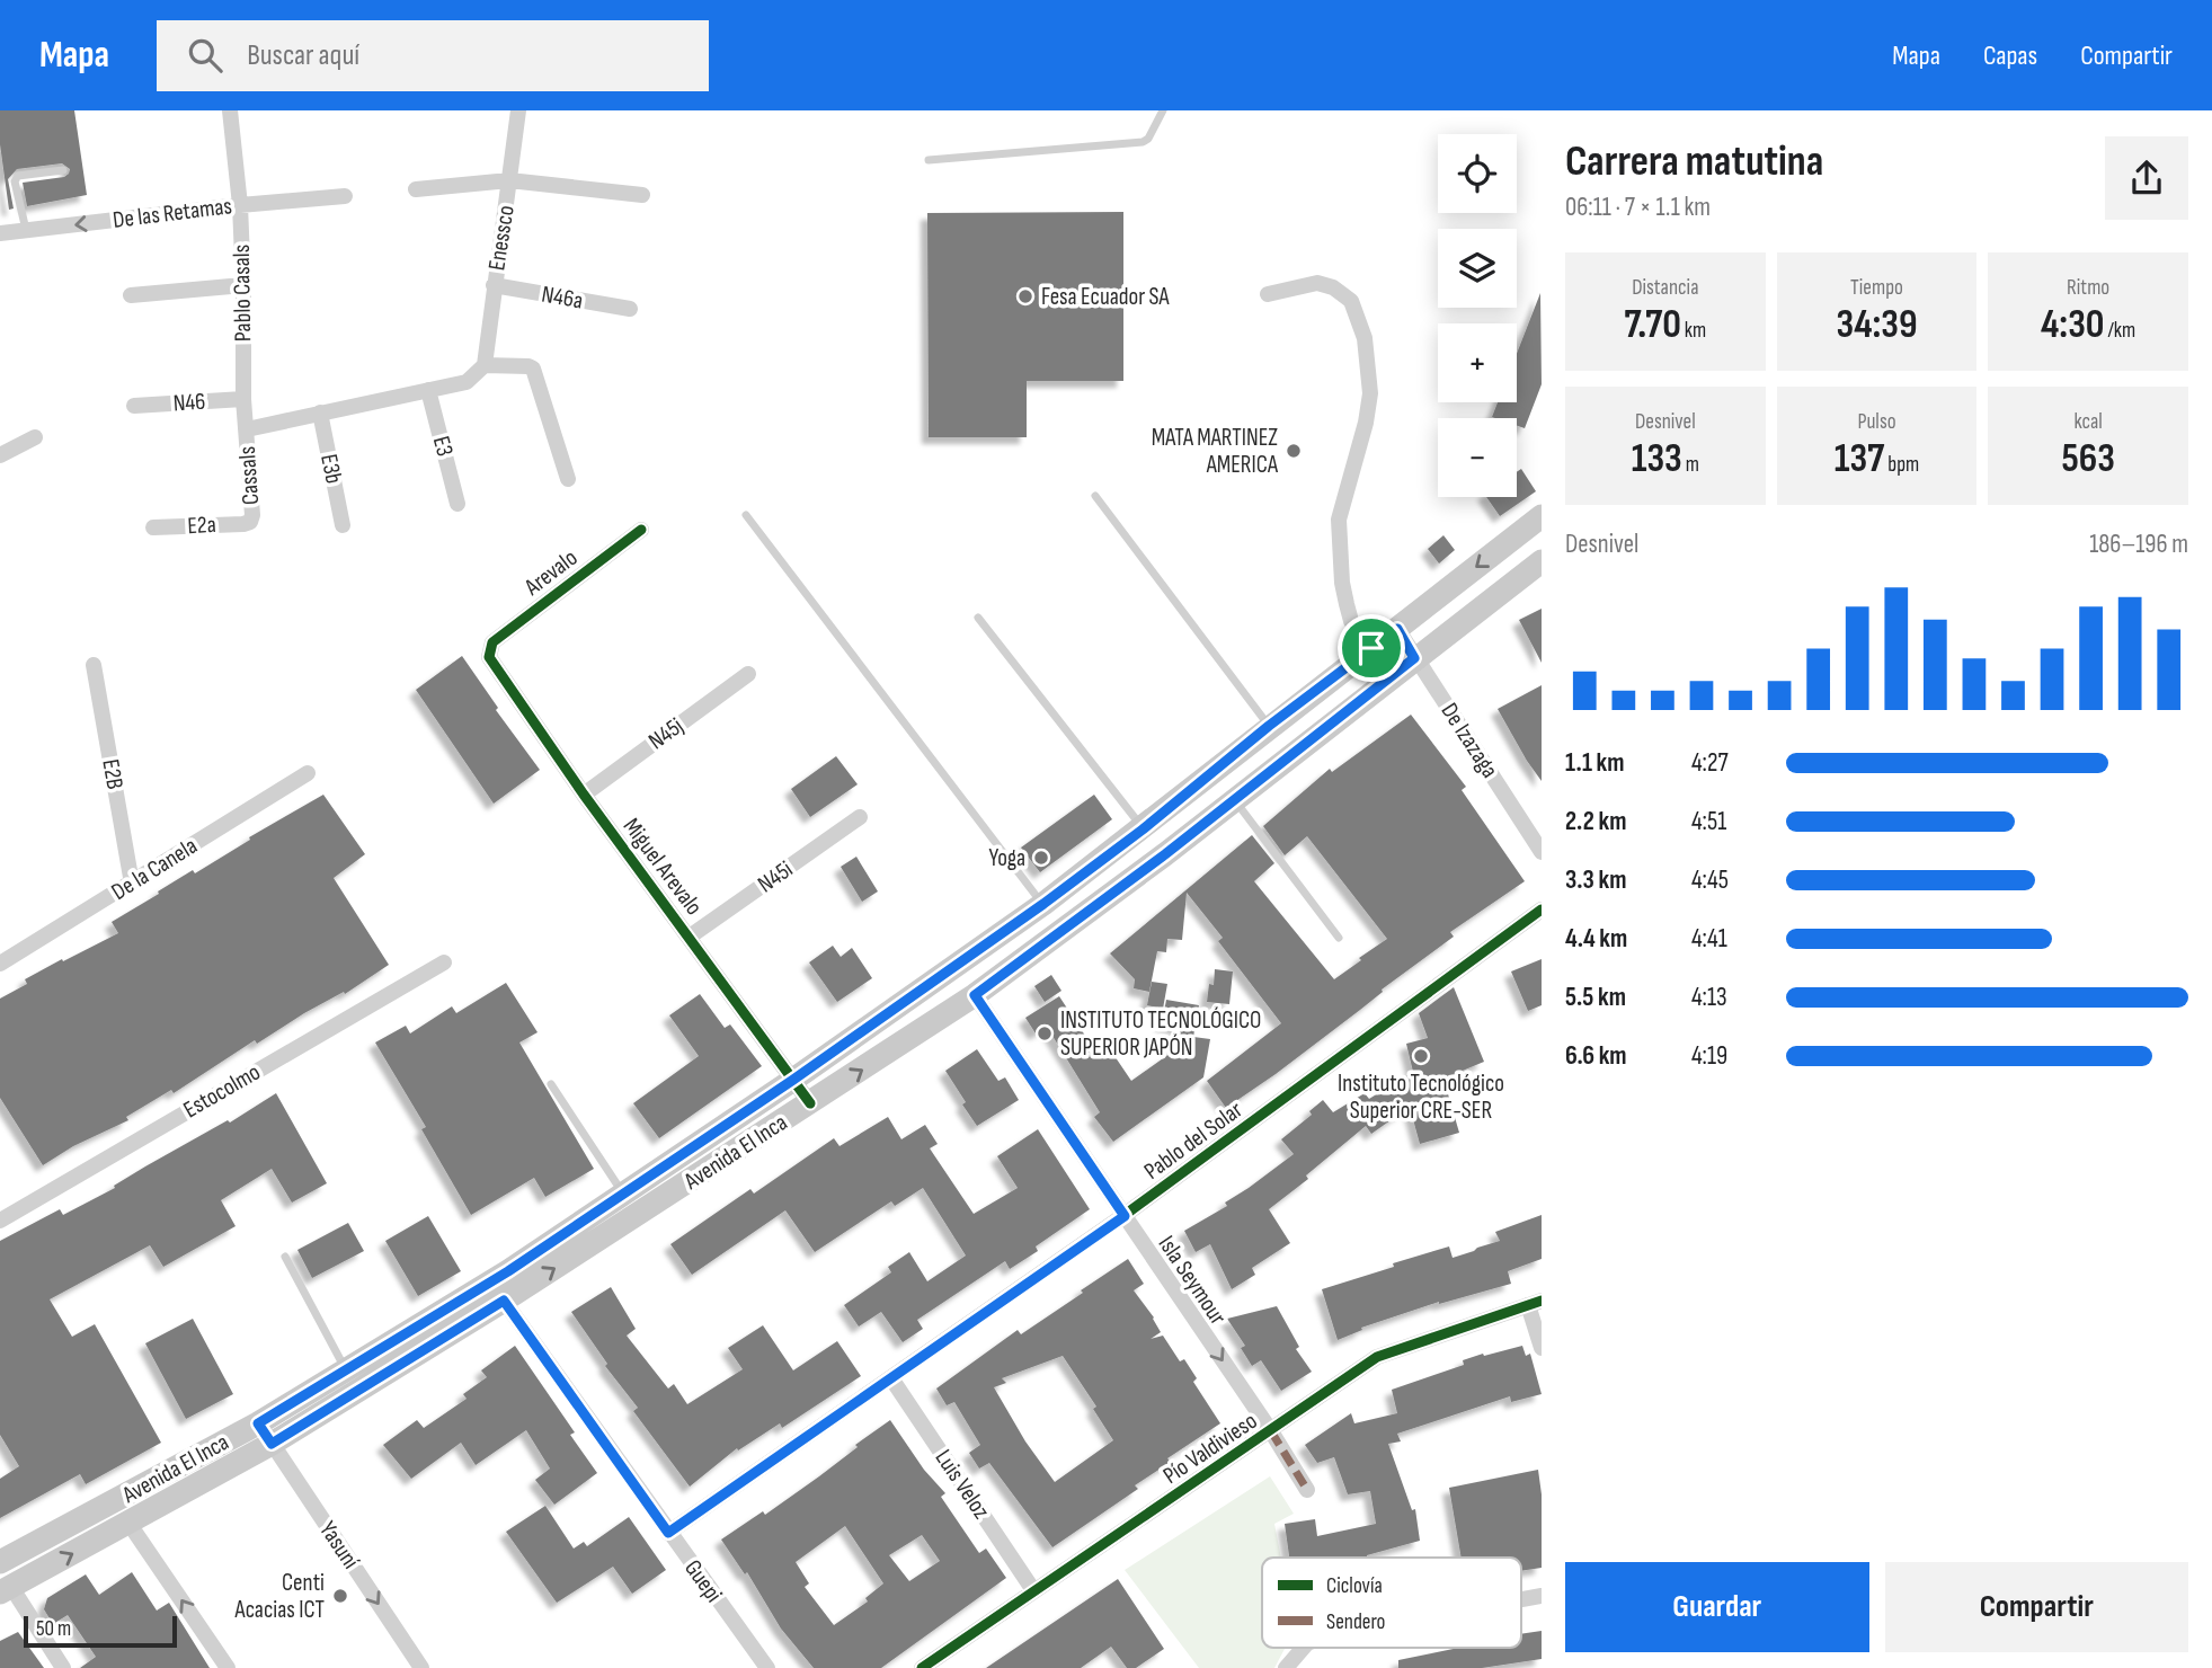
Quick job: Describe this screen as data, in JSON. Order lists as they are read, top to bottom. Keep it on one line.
{"streets":{"main road":["Avenida El Inca"],"street":["De las Retamas","Enessco","Pablo Casals","N46a","N46","E3","E3b","Cassals","E2a","Arevalo","N45j","De Izazaga","E2B","Miguel Arevalo","De la Canela","N45i","Estocolmo","Pablo del Solar","Isla Seymour","Pío Valdivieso","Luis Veloz","Yasuní","Guepi"]},"crossings":[["De las Retamas","Pablo Casals"],["Enessco","N46a"],["Pablo Casals","N46"],["Pablo Casals","Cassals"],["Cassals","E2a"],["Arevalo","Miguel Arevalo"],["N45j","Miguel Arevalo"],["De Izazaga","Avenida El Inca"],["E2B","De la Canela"],["Miguel Arevalo","N45i"],["Miguel Arevalo","Avenida El Inca"],["Pablo del Solar","Isla Seymour"],["Pablo del Solar","Luis Veloz"],["Pablo del Solar","Guepi"],["Avenida El Inca","Isla Seymour"],["Avenida El Inca","Yasuní"],["Avenida El Inca","Guepi"],["Isla Seymour","Pío Valdivieso"],["Pío Valdivieso","Luis Veloz"]],"one_way":["Isla Seymour","Yasuní"],"places":["Fesa Ecuador SA","MATA MARTINEZ AMERICA","Yoga","INSTITUTO TECNOLÓGICO SUPERIOR JAPÓN","Instituto Tecnológico Superior CRE-SER","Centi Acacias ICT"],"legend":["Ciclovía","Sendero"],"scale_bar":"50 m","page":{"header":"Mapa","search":"Buscar aquí","nav":["Mapa","Capas","Compartir"],"heading":["Carrera matutina","06:11 · 7 × 1.1 km"],"map_buttons":["+","−"],"stats":[["Distancia","7.70 km"],["Tiempo","34:39"],["Ritmo","4:30 /km"],["Desnivel","133 m"],["Pulso","137 bpm"],["kcal","563"]],"chart":["Desnivel","186–196 m"],"list":[{"name":"1.1 km","note":"4:27"},{"name":"2.2 km","note":"4:51"},{"name":"3.3 km","note":"4:45"},{"name":"4.4 km","note":"4:41"},{"name":"5.5 km","note":"4:13"},{"name":"6.6 km","note":"4:19"}],"buttons":["Guardar","Compartir"],"scale":"50 m"}}
